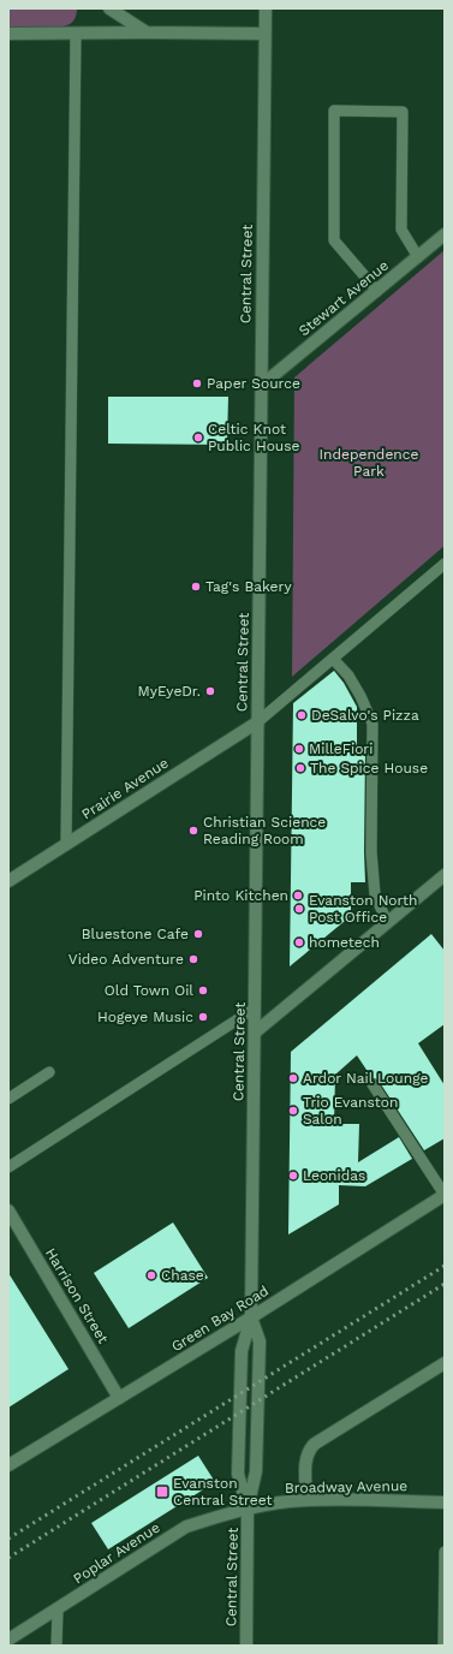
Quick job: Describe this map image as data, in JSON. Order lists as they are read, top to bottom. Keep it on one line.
{"streets":{"main road":["Central Street","Stewart Avenue","Prairie Avenue","Harrison Street","Green Bay Road","Broadway Avenue","Poplar Avenue"]},"crossings":[["Central Street","Stewart Avenue"],["Central Street","Prairie Avenue"],["Central Street","Green Bay Road"],["Central Street","Broadway Avenue"],["Central Street","Poplar Avenue"],["Harrison Street","Green Bay Road"],["Broadway Avenue","Poplar Avenue"]],"parks":["Independence Park"],"places":{"other":["Paper Source","Celtic Knot Public House","Tag's Bakery","MyEyeDr.","DeSalvo's Pizza","MilleFiori","The Spice House","Christian Science Reading Room","Pinto Kitchen","Evanston North Post Office","Bluestone Cafe","hometech","Video Adventure","Old Town Oil","Hogeye Music","Ardor Nail Lounge","Trio Evanston Salon","Leonidas","Chase"],"transit":["Evanston Central Street"]}}
